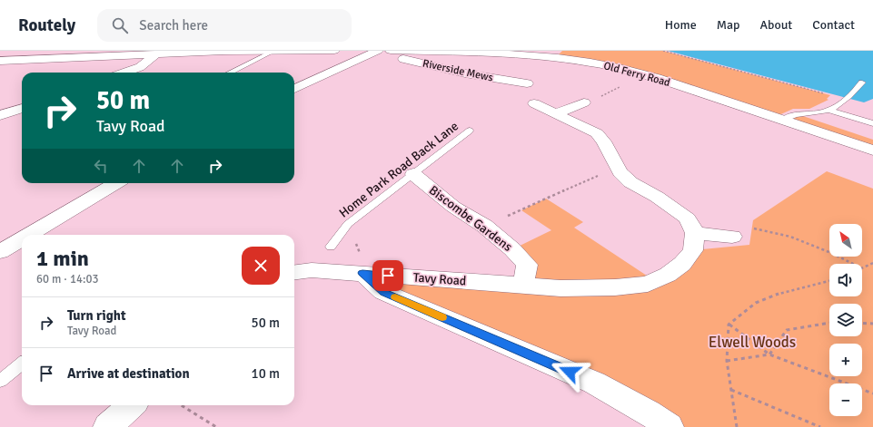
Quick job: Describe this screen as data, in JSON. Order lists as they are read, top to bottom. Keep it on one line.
{"streets":{"street":["Riverside Mews","Old Ferry Road","Biscombe Gardens","Tavy Road"],"lane":["Home Park Road Back Lane"]},"crossings":[["Riverside Mews","Old Ferry Road"],["Home Park Road Back Lane","Biscombe Gardens"],["Biscombe Gardens","Tavy Road"]],"parks":["Elwell Woods"],"north":"top left","page":{"header":"Routely","search":"Search here","nav":["Home","Map","About","Contact"],"turn":["50 m","Tavy Road"],"map_buttons":["+","−"],"heading":["1 min","60 m · 14:03"],"list":[{"name":"Turn right","note":"Tavy Road","value":"50 m"},{"name":"Arrive at destination","value":"10 m"}]}}
